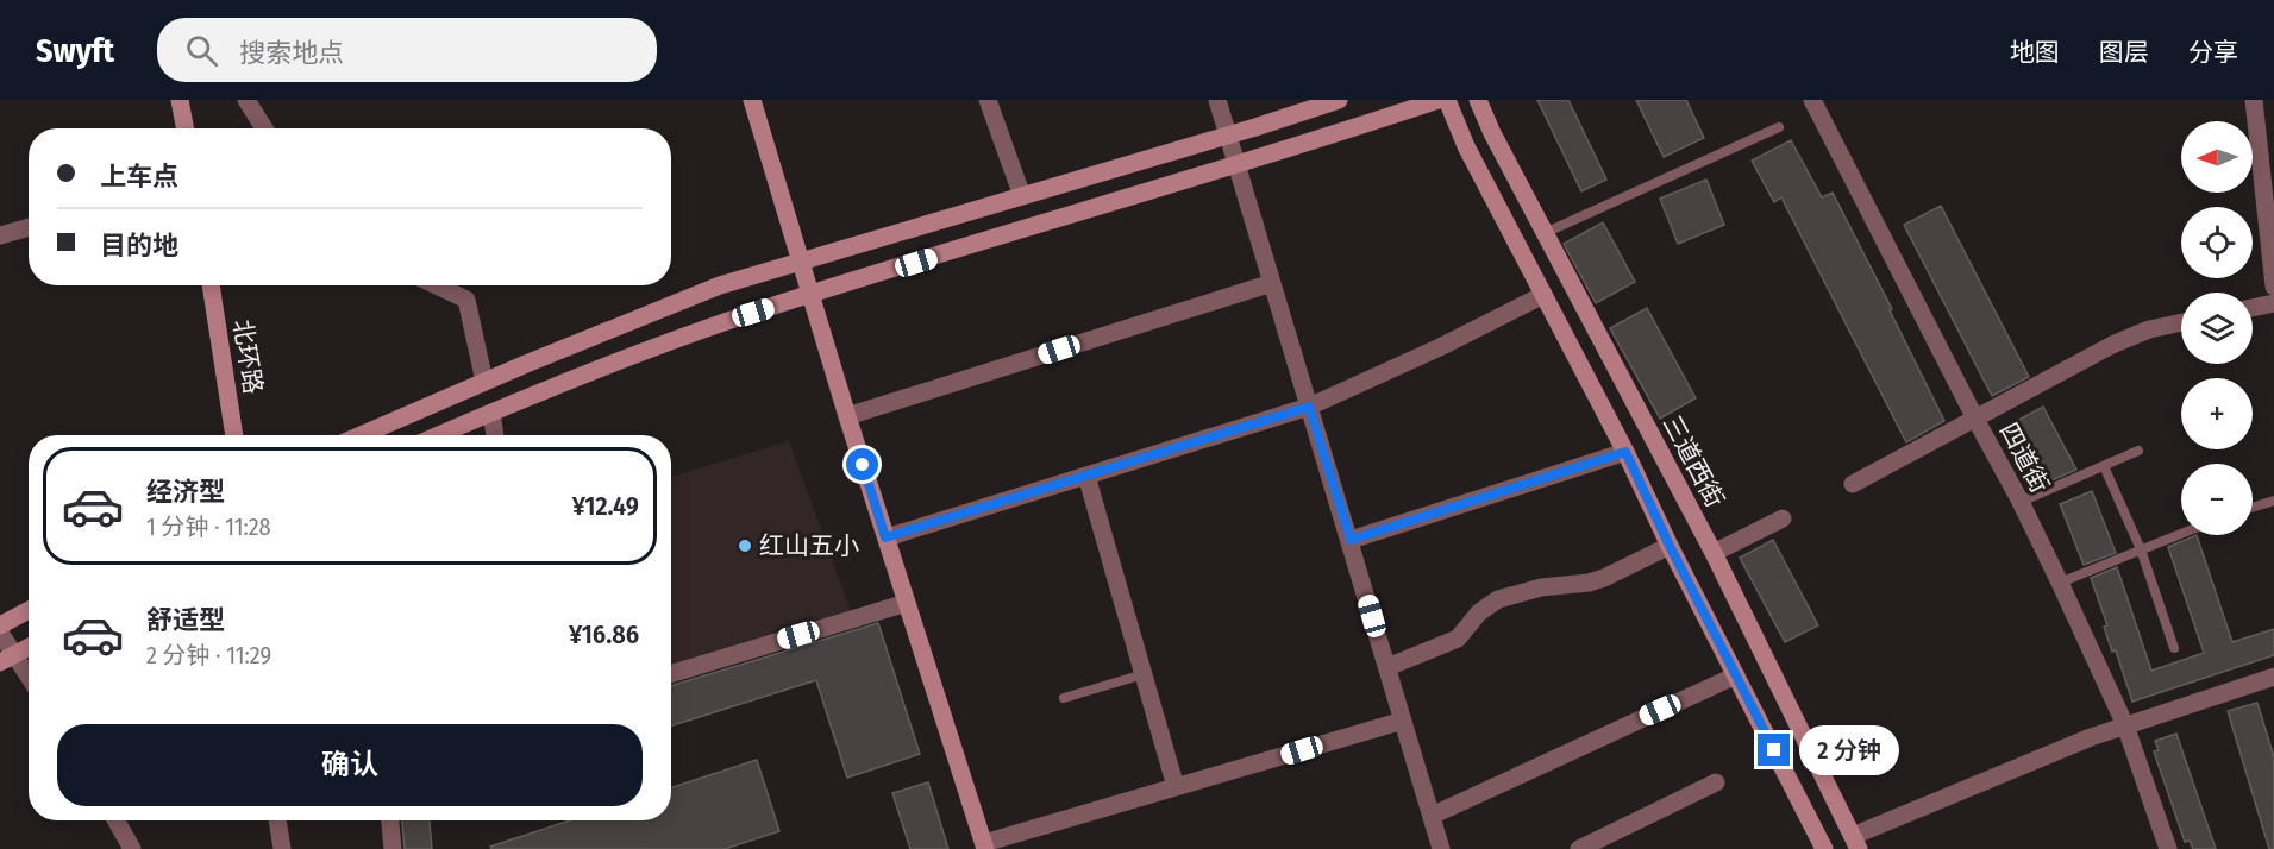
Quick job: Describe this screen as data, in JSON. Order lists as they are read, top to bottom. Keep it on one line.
{"streets":{"street":["北环路","四道街","三道西街"]},"places":["红山五小"],"north":"left","page":{"header":"Swyft","search":"搜索地点","nav":["地图","图层","分享"],"map_buttons":["+","−"],"banner":["上车点","目的地"],"list":[{"name":"经济型","note":"1 分钟 · 11:28","value":"¥12.49"},{"name":"舒适型","note":"2 分钟 · 11:29","value":"¥16.86"}],"buttons":"确认","bubble":"2 分钟"}}
